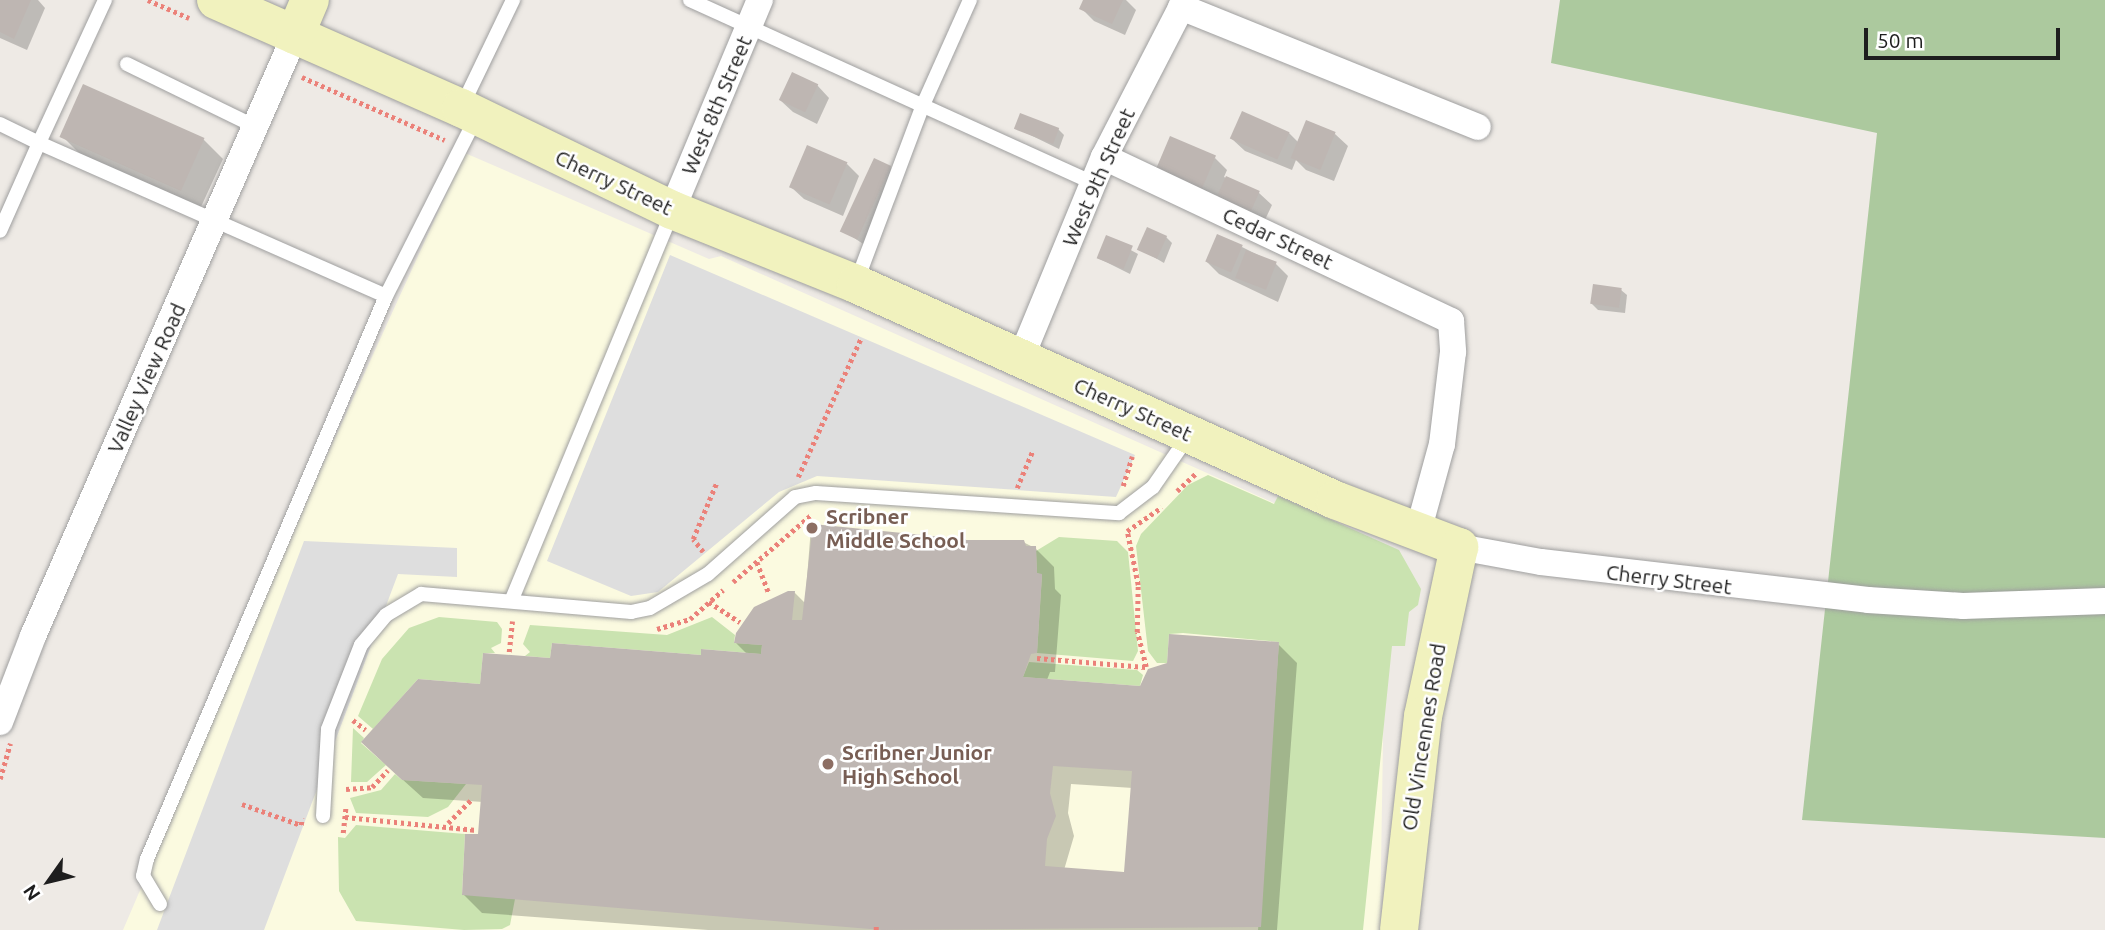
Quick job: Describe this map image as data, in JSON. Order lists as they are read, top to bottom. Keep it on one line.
{"streets":{"street":["West 8th Street","West 9th Street","Cherry Street","Cedar Street","Valley View Road","Old Vincennes Road"]},"crossings":[["West 8th Street","Cherry Street"],["West 9th Street","Cherry Street"],["West 9th Street","Cedar Street"],["Cherry Street","Cedar Street"],["Cherry Street","Valley View Road"],["Cherry Street","Old Vincennes Road"]],"places":["Scribner Middle School","Scribner Junior High School"],"scale_bar":"50 m","north":"bottom left"}
